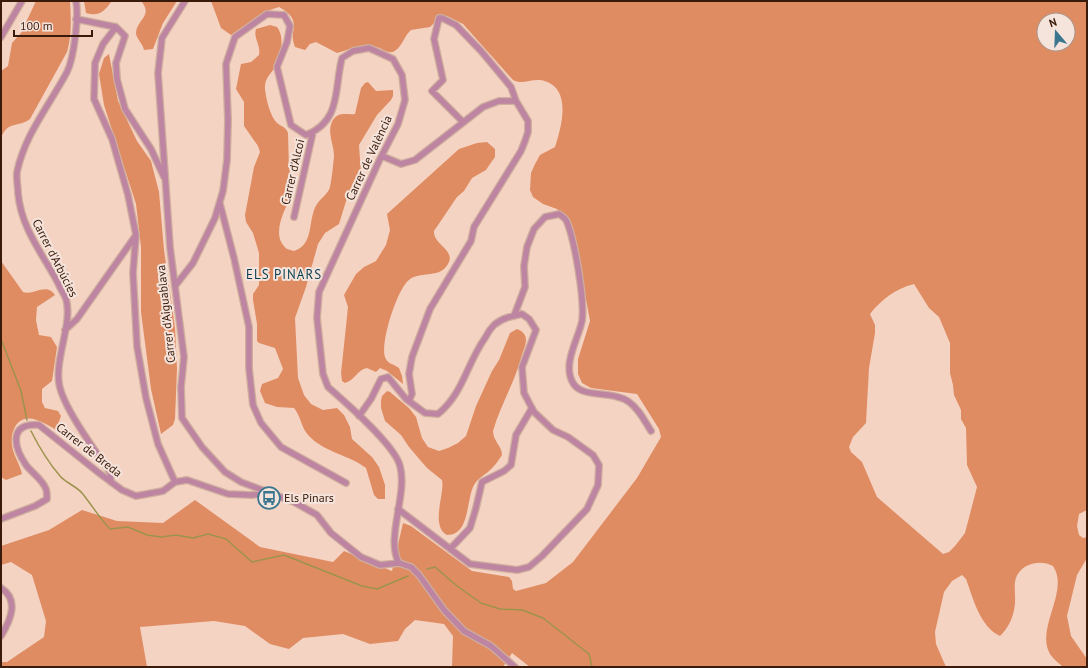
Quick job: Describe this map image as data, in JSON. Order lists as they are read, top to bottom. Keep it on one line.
{"streets":{"street":["Carrer de València","Carrer d'Alcoi","Carrer d'Arbúcies","Carrer d'Aiguablava","Carrer de Breda"]},"crossings":[["Carrer de València","Carrer d'Alcoi"],["Carrer de València","Carrer d'Aiguablava"],["Carrer d'Arbúcies","Carrer de Breda"]],"districts":["ELS PINARS"],"places":{"bus stop":["Els Pinars"]},"scale_bar":"100 m","north":"top"}
